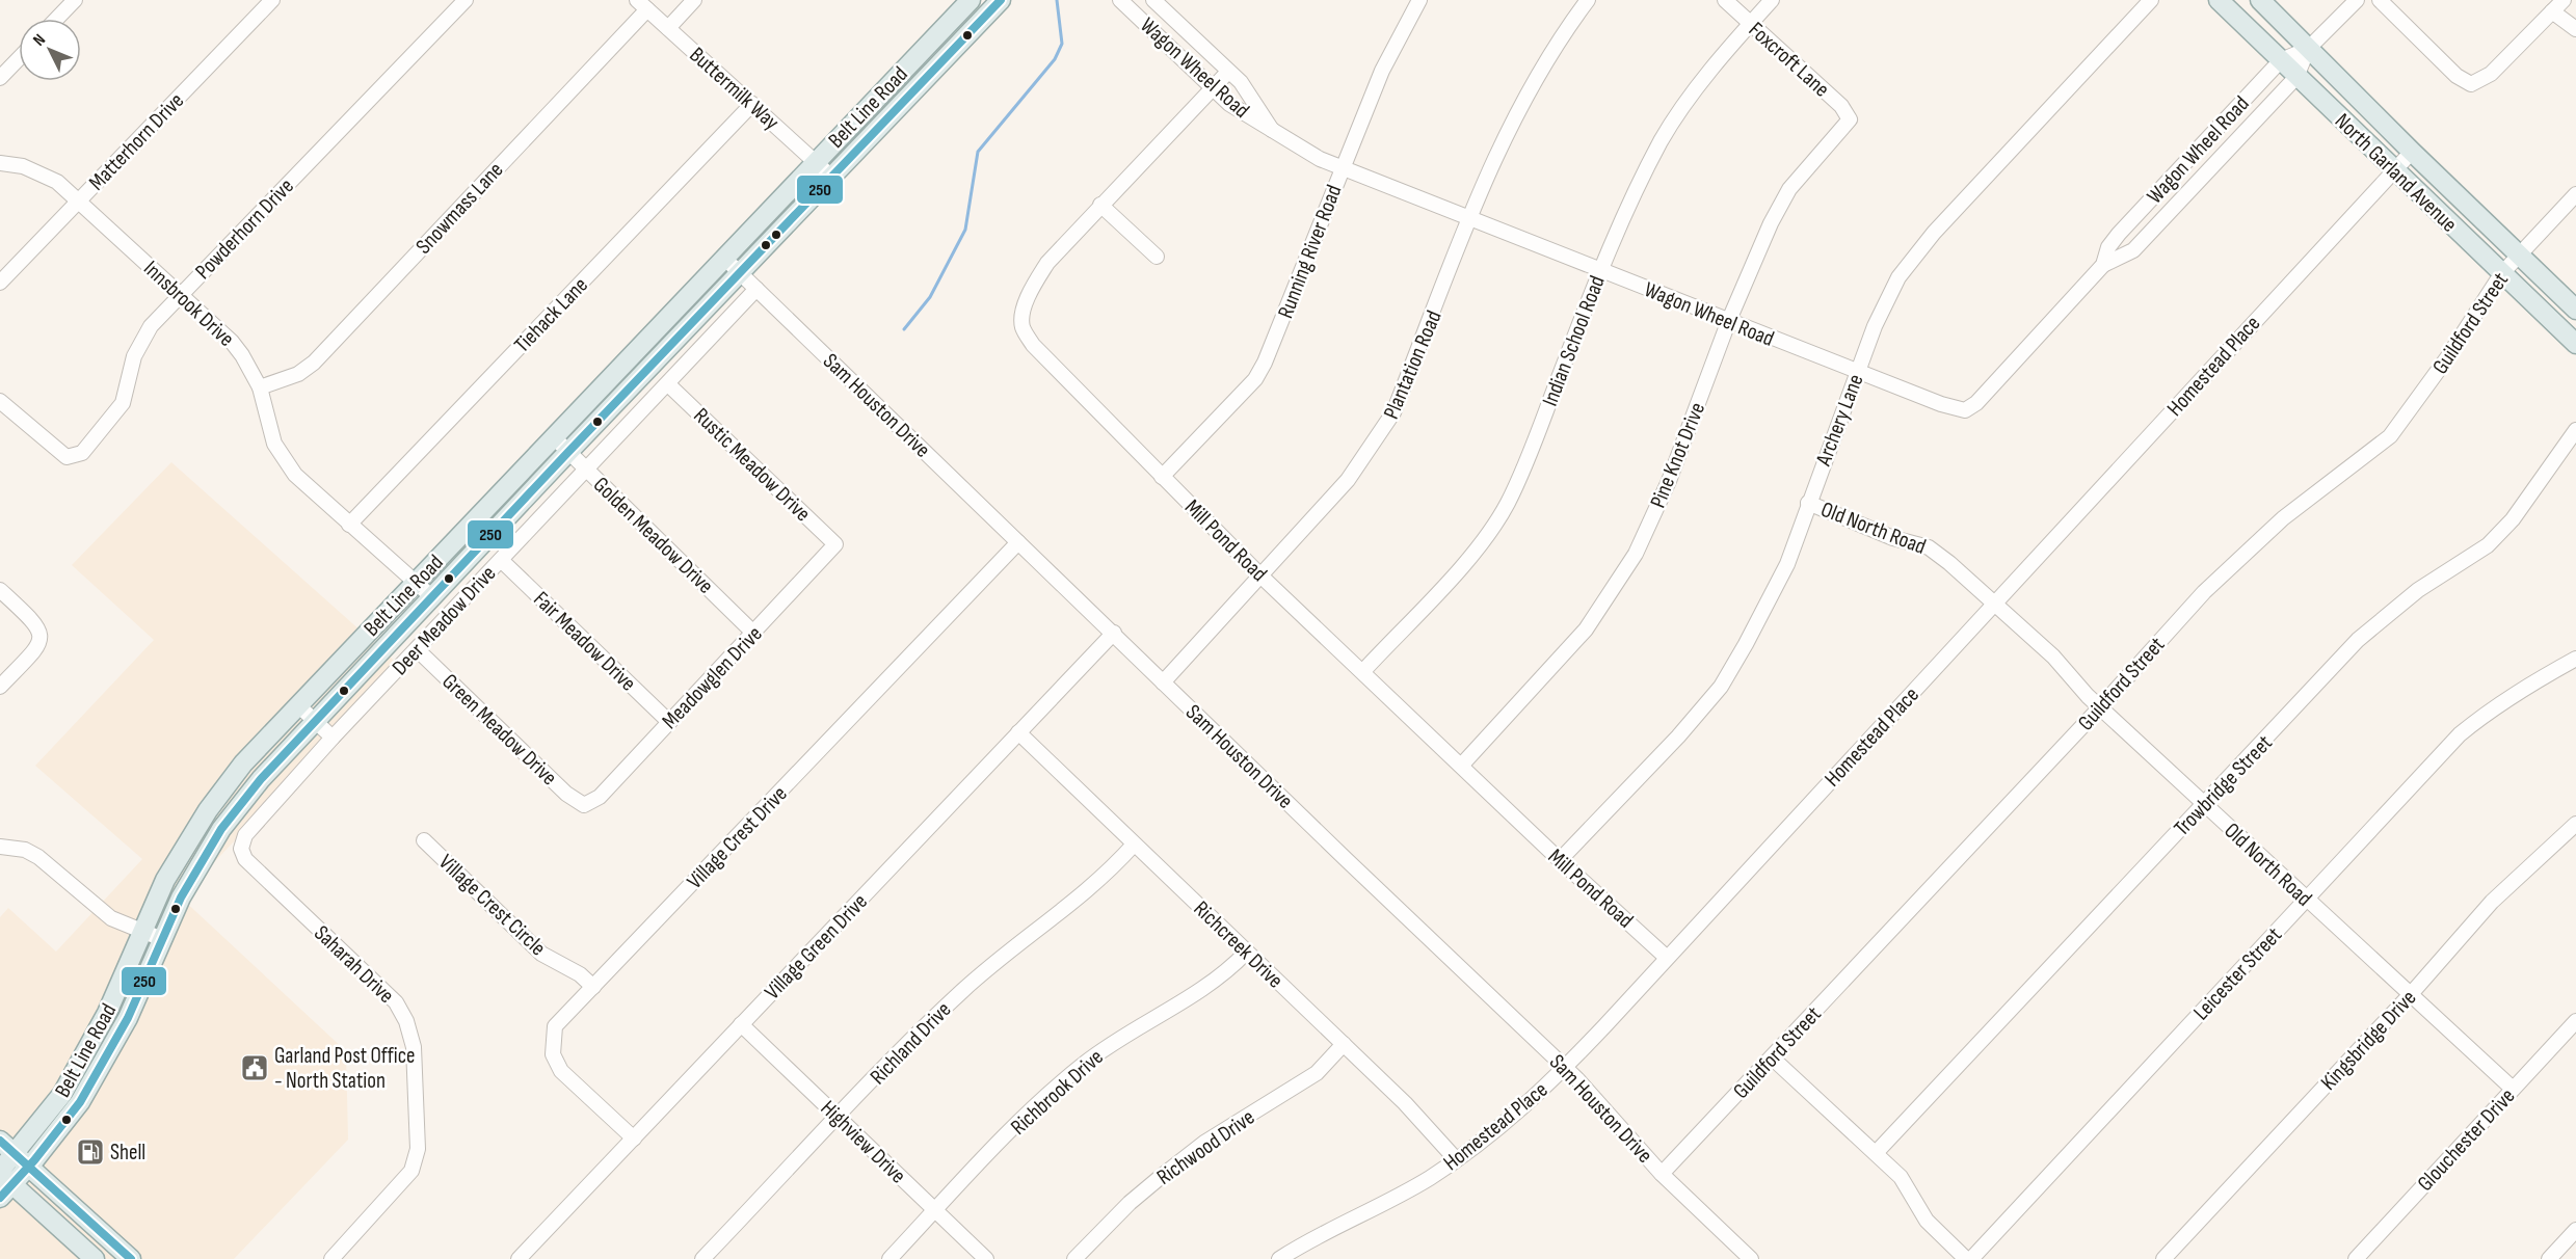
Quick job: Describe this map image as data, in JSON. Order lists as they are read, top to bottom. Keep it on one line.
{"streets":{"main road":["Belt Line Road","North Garland Avenue"],"street":["Foxcroft Lane","Wagon Wheel Road","Buttermilk Way","Matterhorn Drive","Snowmass Lane","Powderhorn Drive","Running River Road","Innsbrook Drive","Tiehack Lane","Guildford Street","Indian School Road","Plantation Road","Homestead Place","Sam Houston Drive","Archery Lane","Pine Knot Drive","Rustic Meadow Drive","Old North Road","Golden Meadow Drive","Mill Pond Road","Deer Meadow Drive","Fair Meadow Drive","Meadowglen Drive","Green Meadow Drive","Trowbridge Street","Village Crest Drive","Village Crest Circle","Richcreek Drive","Village Green Drive","Saharah Drive","Leicester Street","Kingsbridge Drive","Richland Drive","Richbrook Drive","Glouchester Drive","Highview Drive","Richwood Drive"]},"crossings":[["Foxcroft Lane","Indian School Road"],["Foxcroft Lane","Pine Knot Drive"],["Wagon Wheel Road","North Garland Avenue"],["Wagon Wheel Road","Running River Road"],["Wagon Wheel Road","Indian School Road"],["Wagon Wheel Road","Plantation Road"],["Wagon Wheel Road","Archery Lane"],["Wagon Wheel Road","Pine Knot Drive"],["Wagon Wheel Road","Mill Pond Road"],["Buttermilk Way","Belt Line Road"],["Buttermilk Way","Snowmass Lane"],["Buttermilk Way","Tiehack Lane"],["Belt Line Road","Innsbrook Drive"],["Belt Line Road","Sam Houston Drive"],["Belt Line Road","Golden Meadow Drive"],["Matterhorn Drive","Innsbrook Drive"],["North Garland Avenue","Guildford Street"],["North Garland Avenue","Homestead Place"],["Snowmass Lane","Innsbrook Drive"],["Powderhorn Drive","Innsbrook Drive"],["Running River Road","Mill Pond Road"],["Innsbrook Drive","Tiehack Lane"],["Guildford Street","Sam Houston Drive"],["Guildford Street","Old North Road"],["Indian School Road","Mill Pond Road"],["Plantation Road","Sam Houston Drive"],["Plantation Road","Mill Pond Road"],["Homestead Place","Sam Houston Drive"],["Homestead Place","Old North Road"],["Homestead Place","Mill Pond Road"],["Homestead Place","Richcreek Drive"],["Sam Houston Drive","Deer Meadow Drive"],["Sam Houston Drive","Village Crest Drive"],["Sam Houston Drive","Village Green Drive"],["Archery Lane","Old North Road"],["Archery Lane","Mill Pond Road"],["Pine Knot Drive","Mill Pond Road"],["Rustic Meadow Drive","Deer Meadow Drive"],["Rustic Meadow Drive","Meadowglen Drive"],["Old North Road","Trowbridge Street"],["Old North Road","Leicester Street"],["Old North Road","Kingsbridge Drive"],["Old North Road","Glouchester Drive"],["Golden Meadow Drive","Deer Meadow Drive"],["Golden Meadow Drive","Meadowglen Drive"],["Deer Meadow Drive","Fair Meadow Drive"],["Deer Meadow Drive","Green Meadow Drive"],["Deer Meadow Drive","Saharah Drive"],["Fair Meadow Drive","Meadowglen Drive"],["Meadowglen Drive","Green Meadow Drive"],["Village Crest Drive","Village Crest Circle"],["Village Crest Drive","Village Green Drive"],["Richcreek Drive","Village Green Drive"],["Richcreek Drive","Richland Drive"],["Richcreek Drive","Richbrook Drive"],["Richcreek Drive","Richwood Drive"],["Village Green Drive","Highview Drive"],["Richland Drive","Highview Drive"],["Richbrook Drive","Highview Drive"]],"places":{"public building":["Garland Post Office - North Station"],"fuel station":["Shell"]},"lines":["transit line 250"],"north":"top left"}
